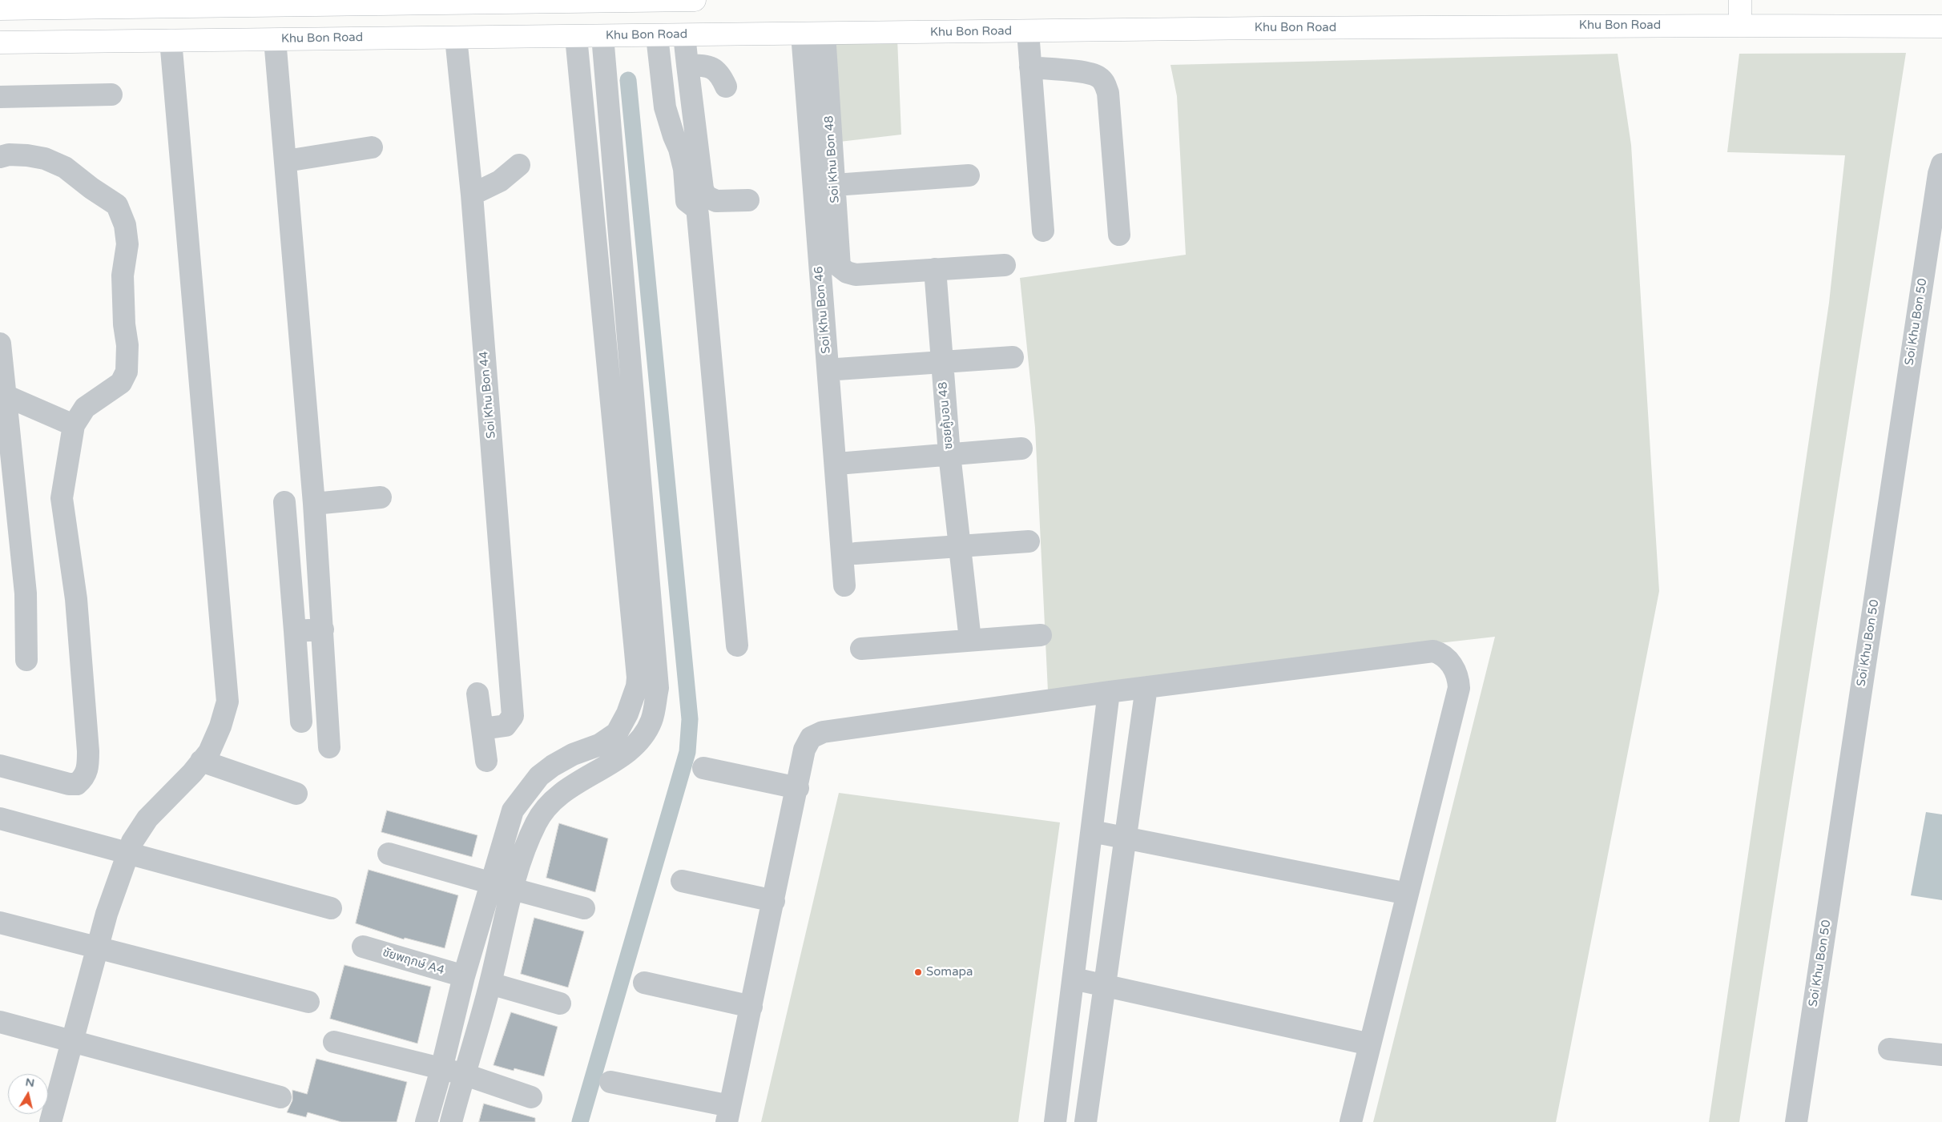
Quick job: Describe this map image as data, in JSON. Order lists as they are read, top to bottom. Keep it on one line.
{"streets":{"main road":["Khu Bon Road"],"street":["Soi Khu Bon 48","Soi Khu Bon 46","Soi Khu Bon 50","Soi Khu Bon 44","ซอยคู้บอน 48","ชัยพฤกษ์ A4"]},"crossings":[["Khu Bon Road","Soi Khu Bon 48"],["Khu Bon Road","Soi Khu Bon 46"],["Khu Bon Road","Soi Khu Bon 44"],["Soi Khu Bon 48","ซอยคู้บอน 48"]],"places":["Somapa"],"north":"top"}
